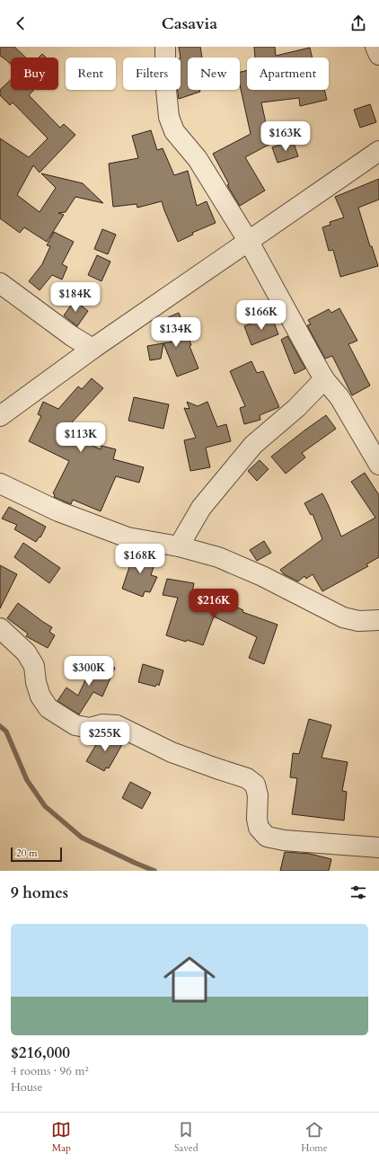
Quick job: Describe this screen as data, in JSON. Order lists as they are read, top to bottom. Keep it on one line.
{"scale_bar":"20 m","page":{"header":"Casavia","chip":["Buy","Rent","Filters","New","Apartment"],"price":["$163K","$184K","$166K","$134K","$113K","$168K","$216K","$300K","$255K"],"scale":"20 m","heading":"9 homes","list":[{"name":"$216,000","note":"4 rooms · 96 m² · House"}],"tabs":["Map","Saved","Home"]}}
